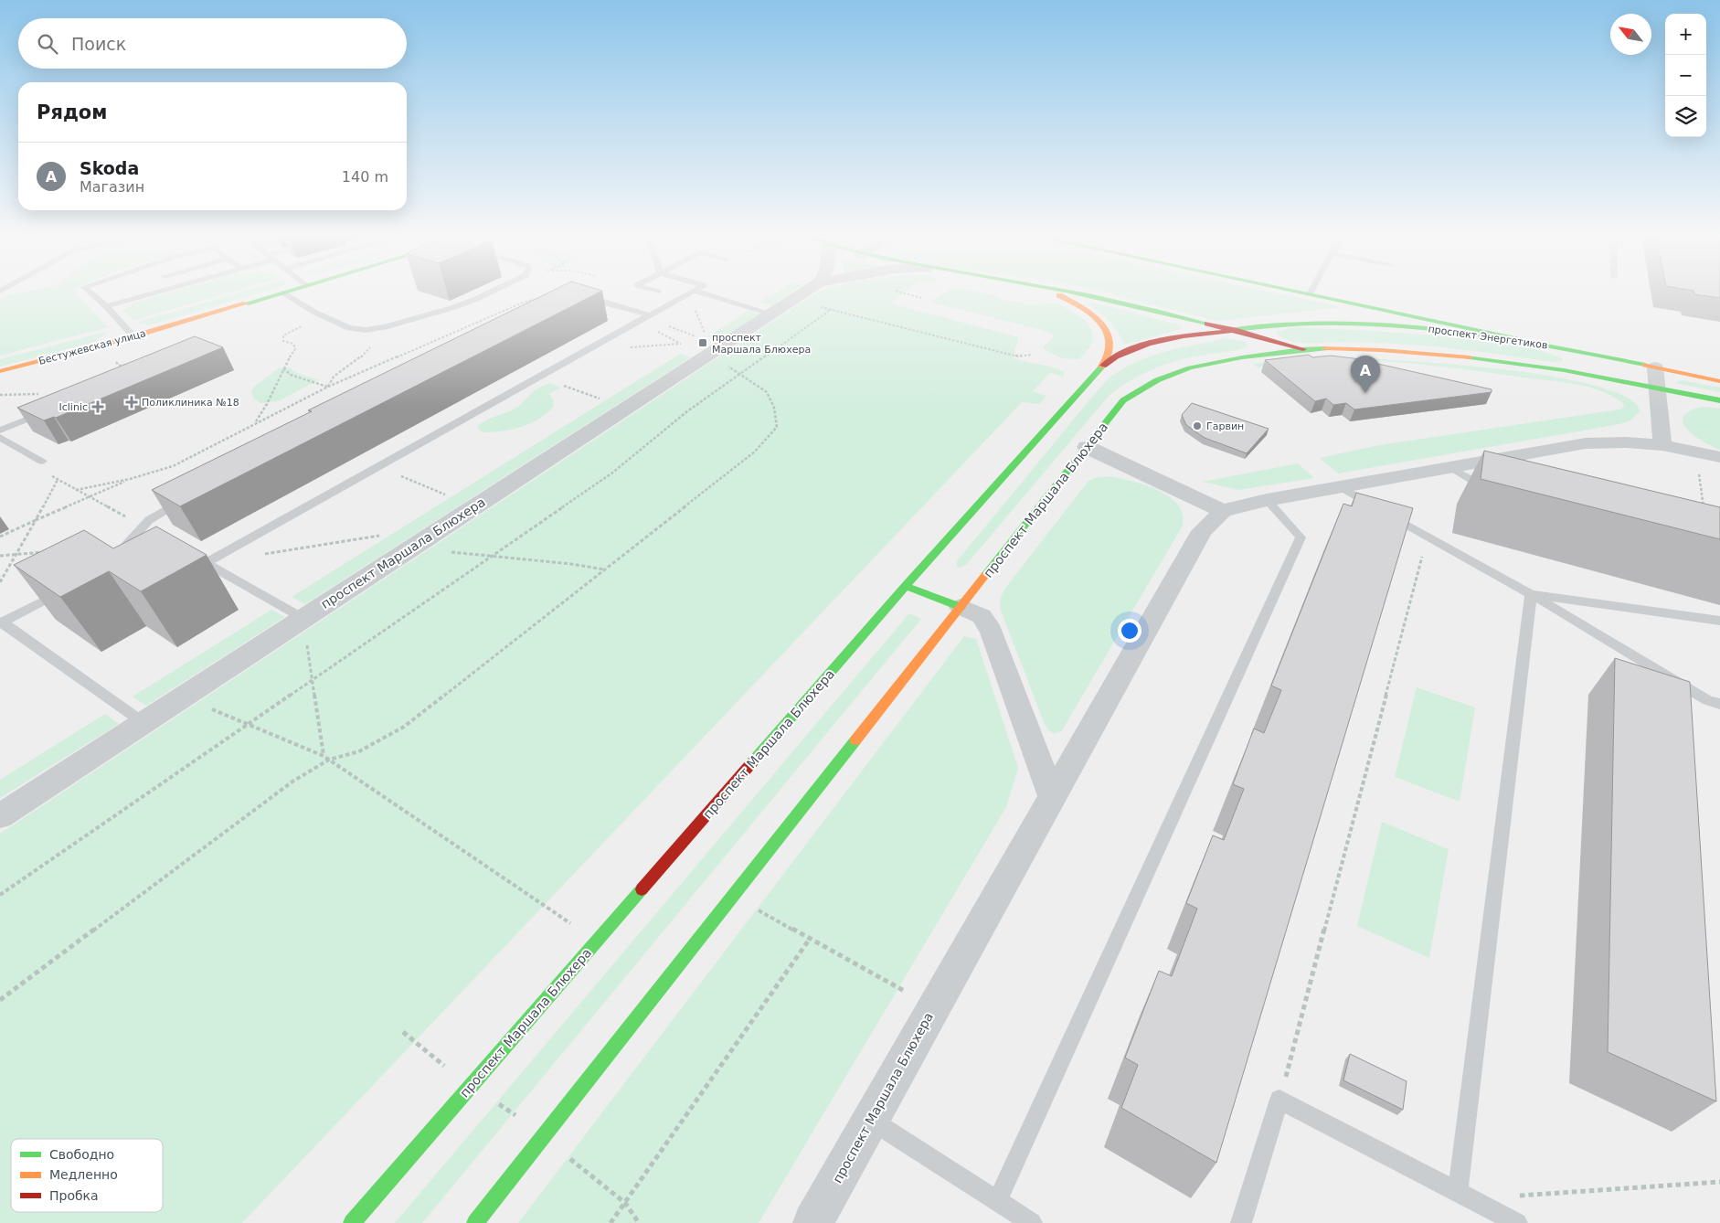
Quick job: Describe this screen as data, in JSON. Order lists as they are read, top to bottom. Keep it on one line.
{"streets":{"main road":["проспект Энергетиков","Бестужевская улица","проспект Маршала Блюхера"]},"crossings":[["проспект Энергетиков","проспект Маршала Блюхера"]],"places":{"transit":["проспект Маршала Блюхера"],"health":["Поликлиника №18","Iclinic"],"other":["Гарвин"]},"legend":["Свободно","Медленно","Пробка"],"north":"top left","page":{"map_buttons":["+","−"],"search":"Поиск","heading":"Рядом","list":[{"mark":"A","name":"Skoda","note":"Магазин","value":"140 m"}],"pins":"A"}}
